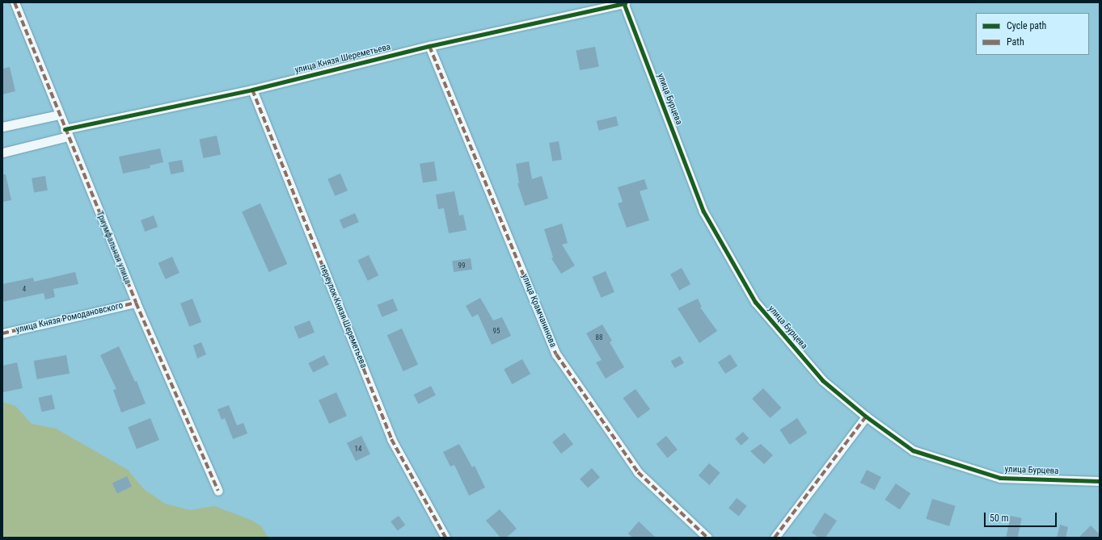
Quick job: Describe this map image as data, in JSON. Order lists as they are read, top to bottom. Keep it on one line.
{"streets":{"street":["улица Князя Шереметьева","улица Бурцева","Триумфальная улица","улица Крамчанинова","переулок Князя Шереметьева","улица Князя Ромодановского"]},"crossings":[["улица Князя Шереметьева","улица Бурцева"],["улица Князя Шереметьева","Триумфальная улица"],["улица Князя Шереметьева","улица Крамчанинова"],["улица Князя Шереметьева","переулок Князя Шереметьева"],["Триумфальная улица","улица Князя Ромодановского"]],"house_numbers":["99","4","95","88","14"],"legend":["Cycle path","Path"],"scale_bar":"50 m"}
